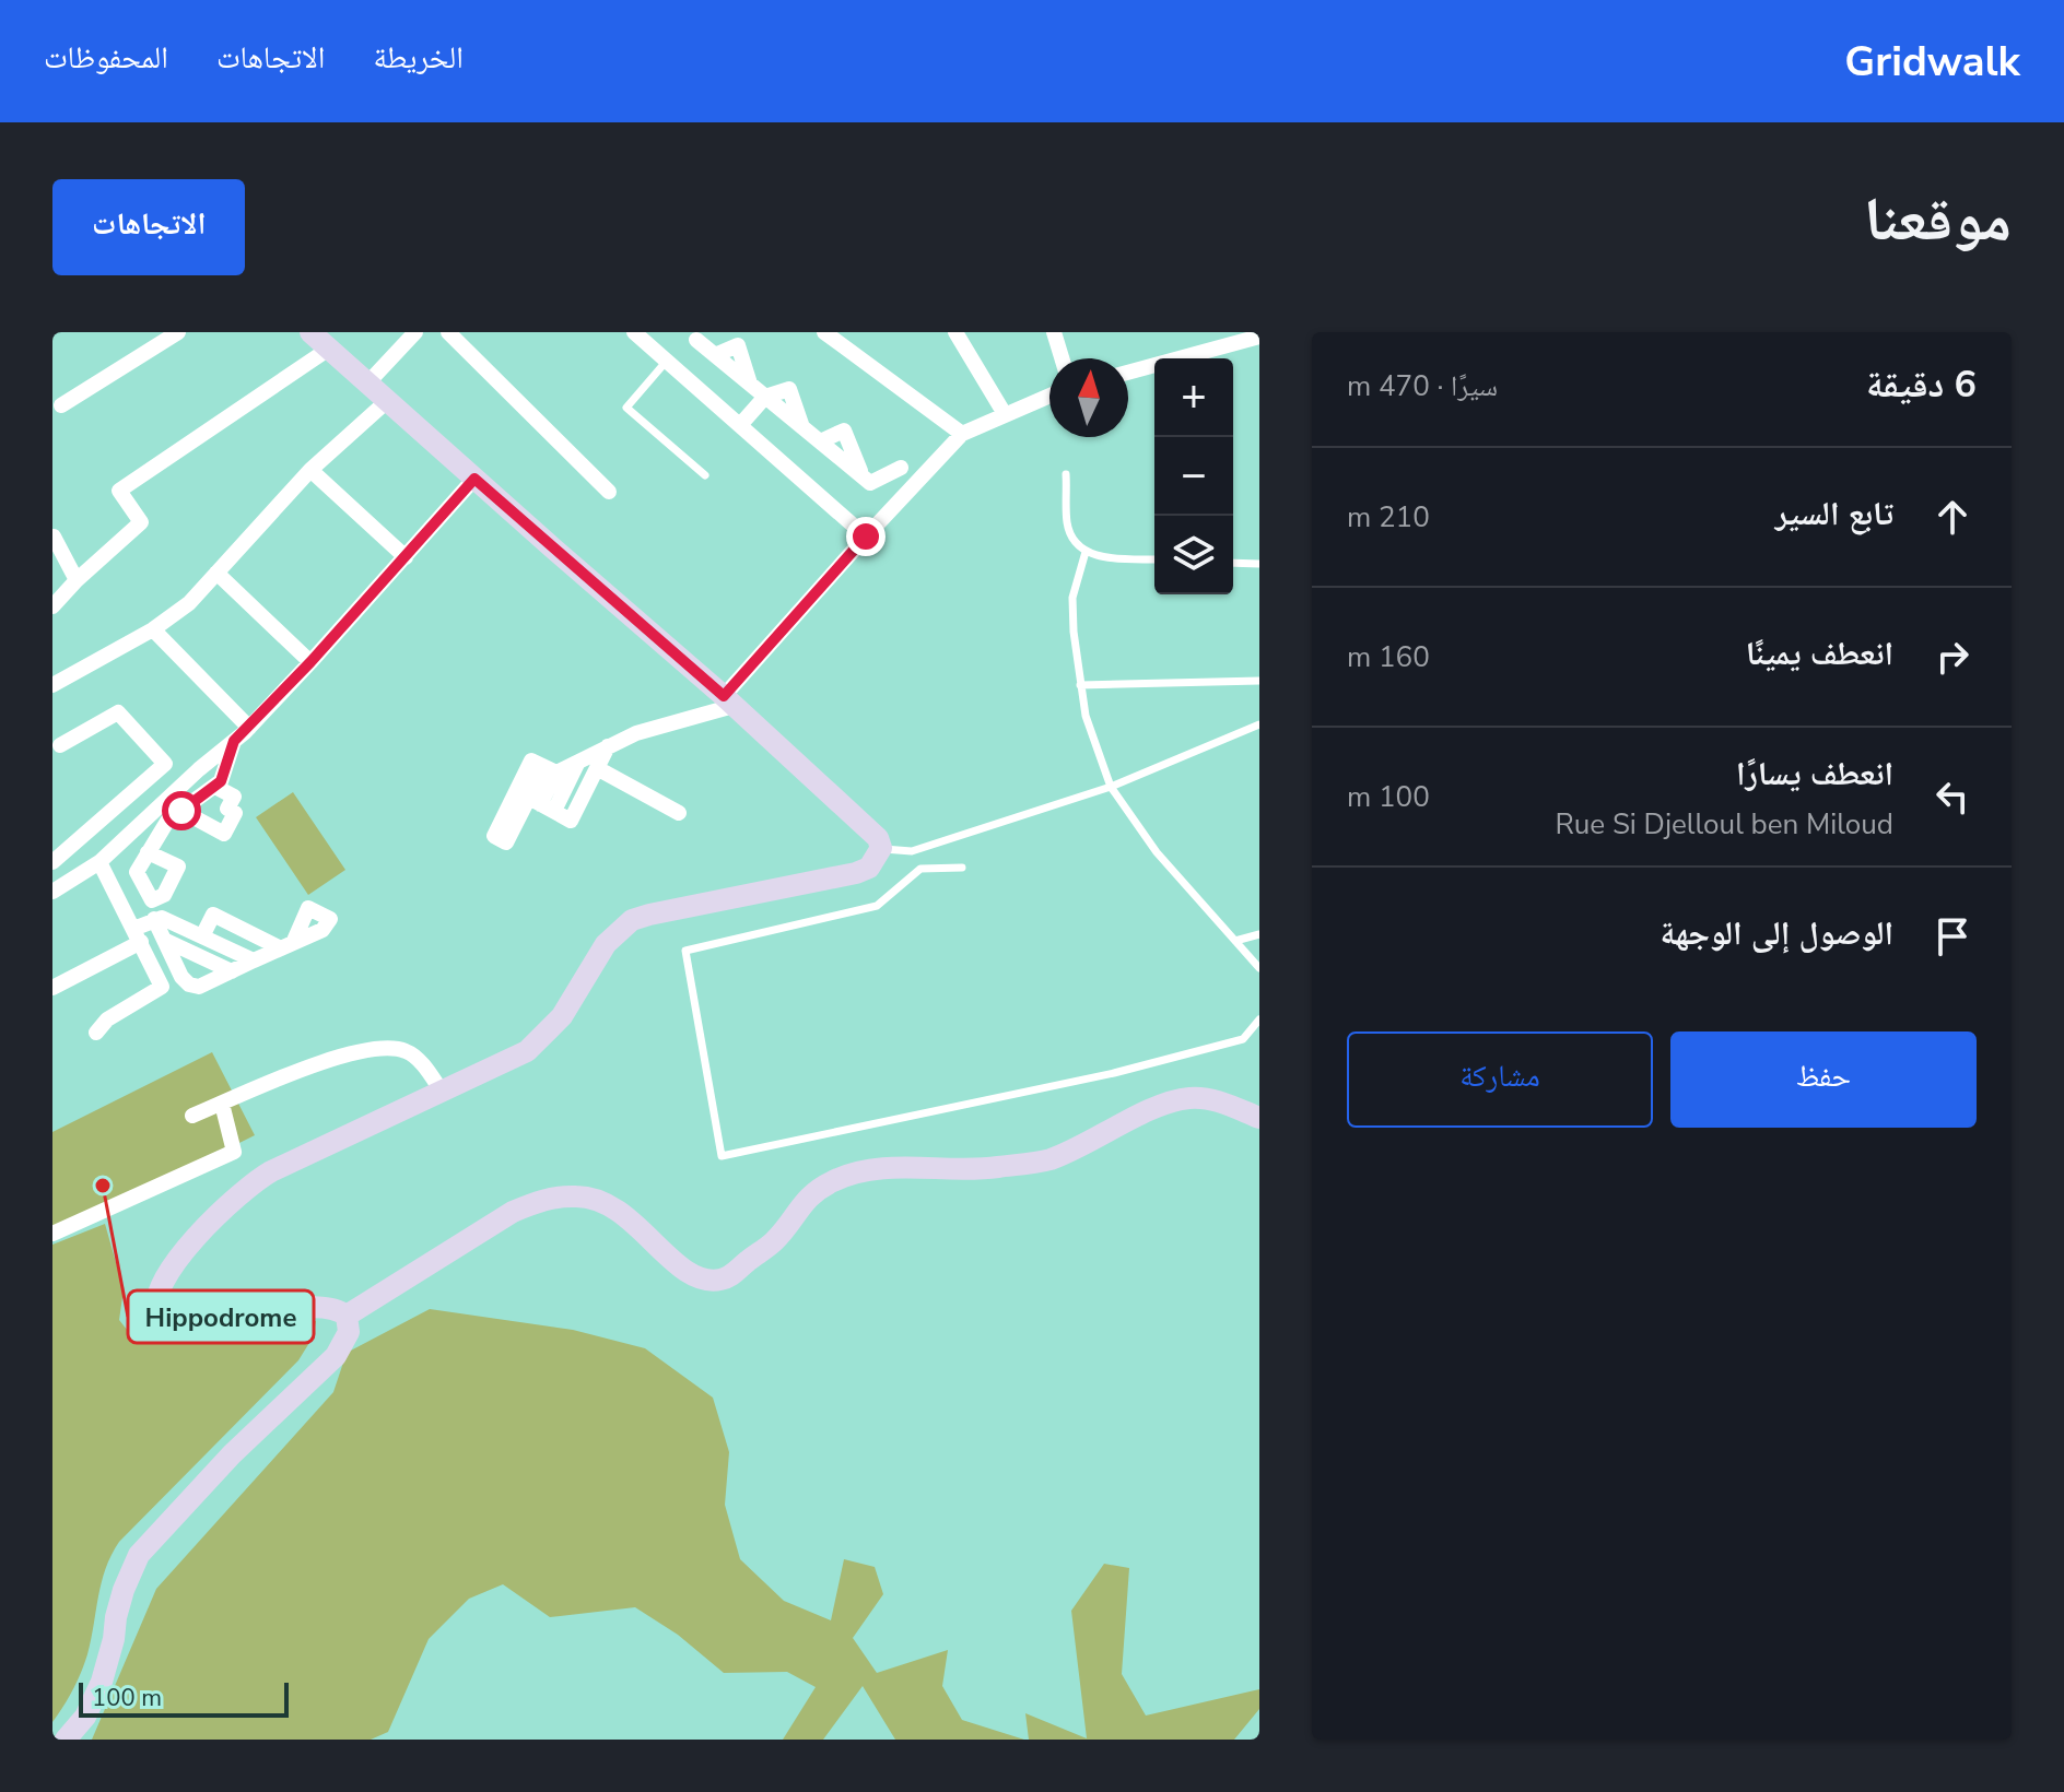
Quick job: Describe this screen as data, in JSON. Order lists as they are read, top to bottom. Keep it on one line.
{"places":["Hippodrome"],"scale_bar":"100 m","north":"top","page":{"header":"Gridwalk","nav":["الخريطة","الاتجاهات","المحفوظات"],"title":"موقعنا","buttons":["الاتجاهات",["حفظ","مشاركة"]],"heading":["6 دقيقة","سيرًا · 470 m"],"map_buttons":["+","−"],"list":[["تابع السير","210 m"],["انعطف يمينًا","160 m"],["انعطف يسارًا","Rue Si Djelloul ben Miloud","100 m"],"الوصول إلى الوجهة"],"scale":"100 m"}}
